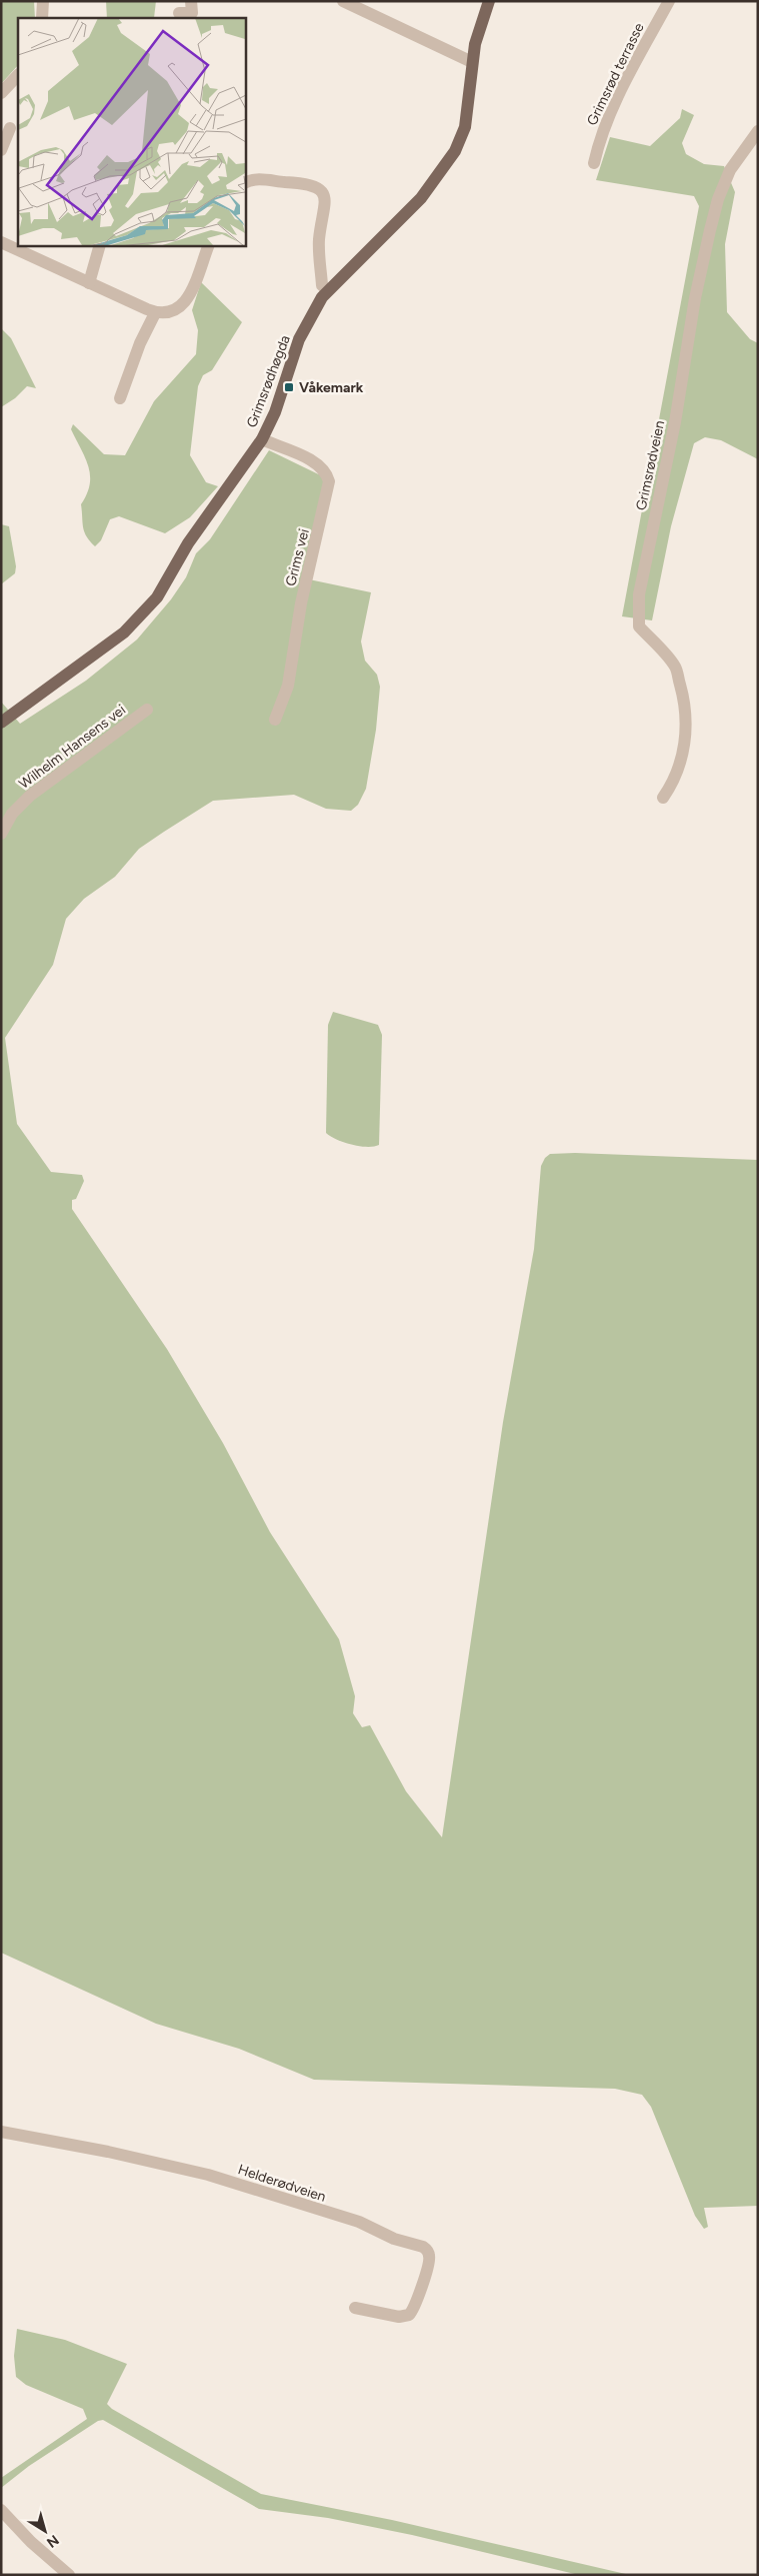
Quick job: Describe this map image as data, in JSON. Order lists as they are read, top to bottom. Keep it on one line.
{"streets":{"main road":["Grimsrødhøgda"],"street":["Grimsrød terrasse","Grimsrødveien","Grims vei","Wilhelm Hansens vei","Helderødveien"]},"crossings":[["Grimsrødhøgda","Grims vei"]],"places":{"transit":["Våkemark"]},"north":"bottom right"}
